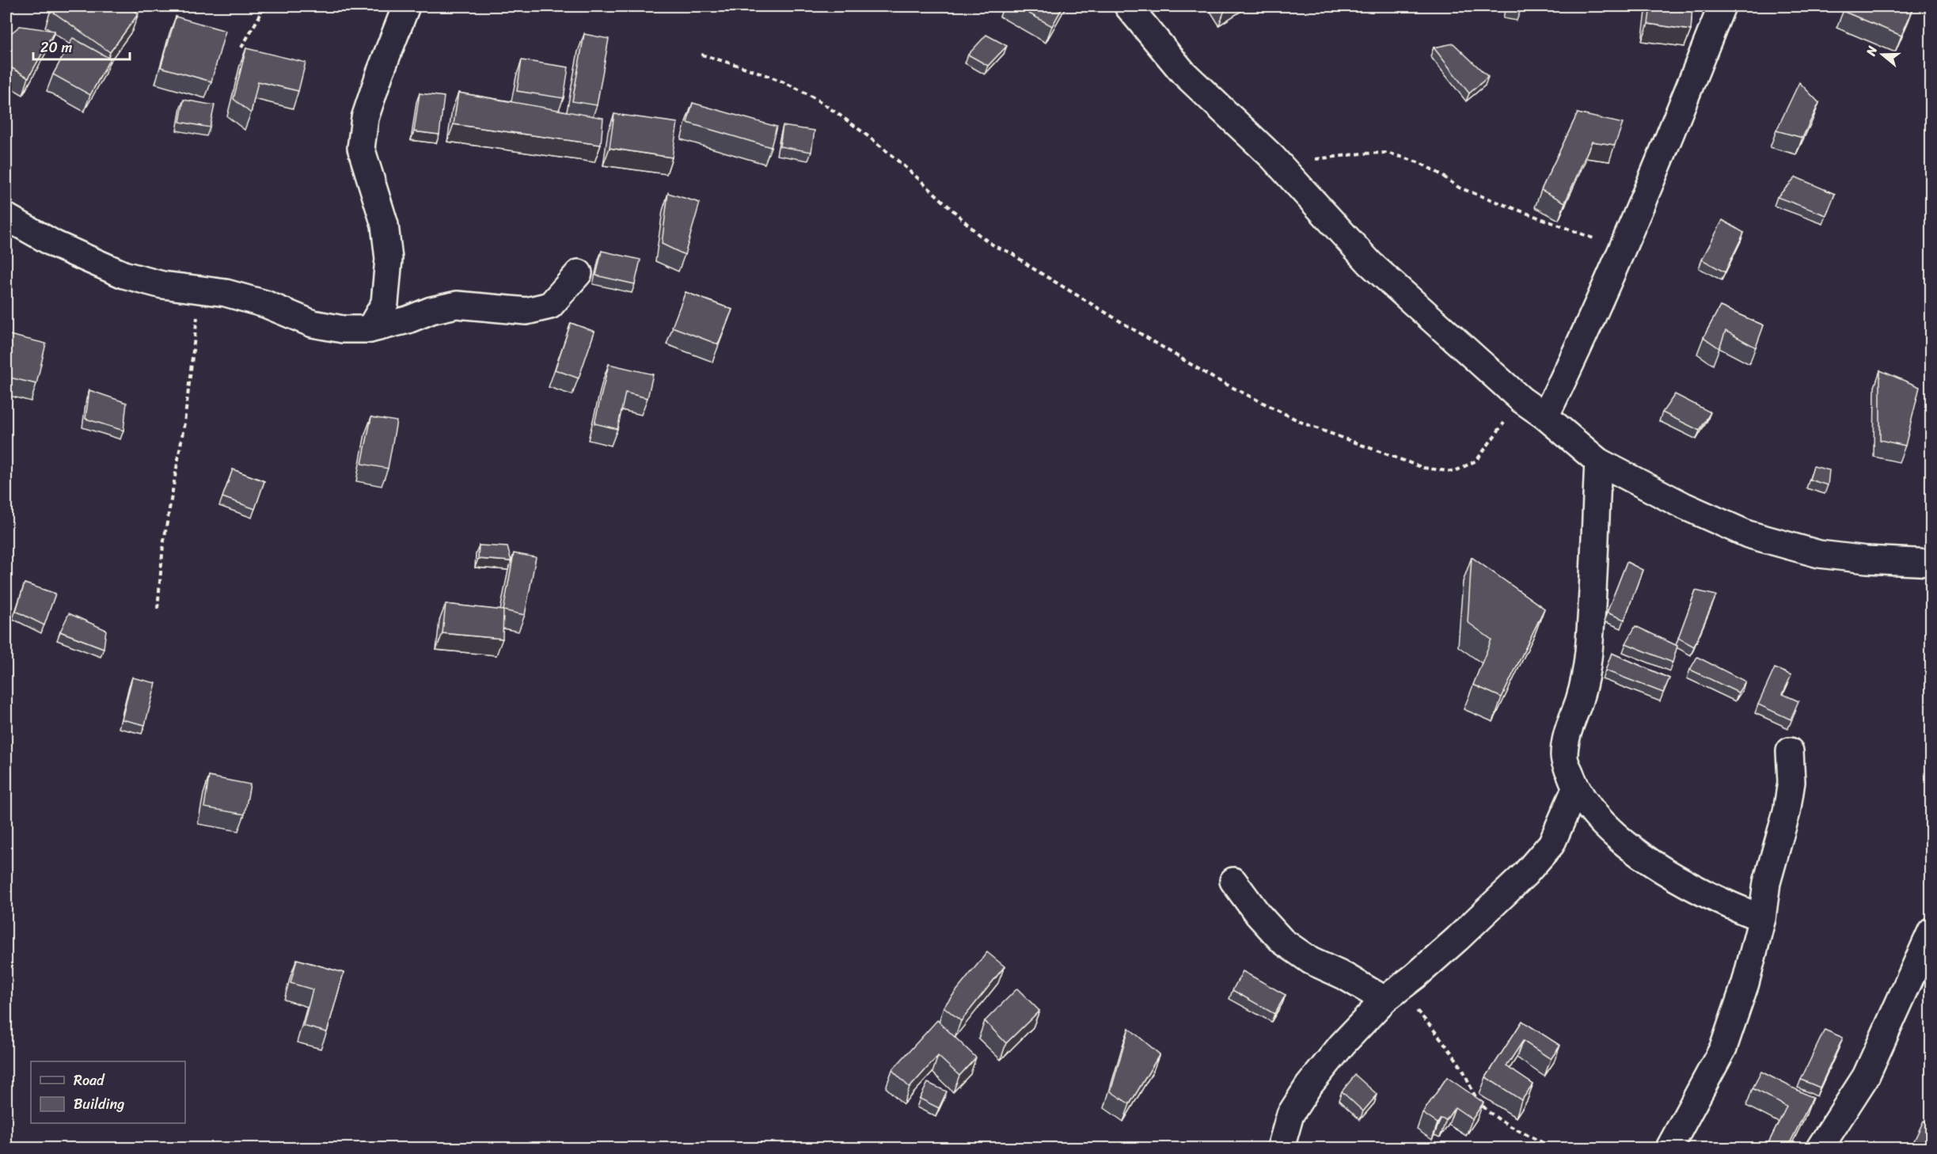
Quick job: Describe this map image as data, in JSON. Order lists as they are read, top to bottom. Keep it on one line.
{"legend":["Road","Building"],"scale_bar":"20 m","north":"left"}
